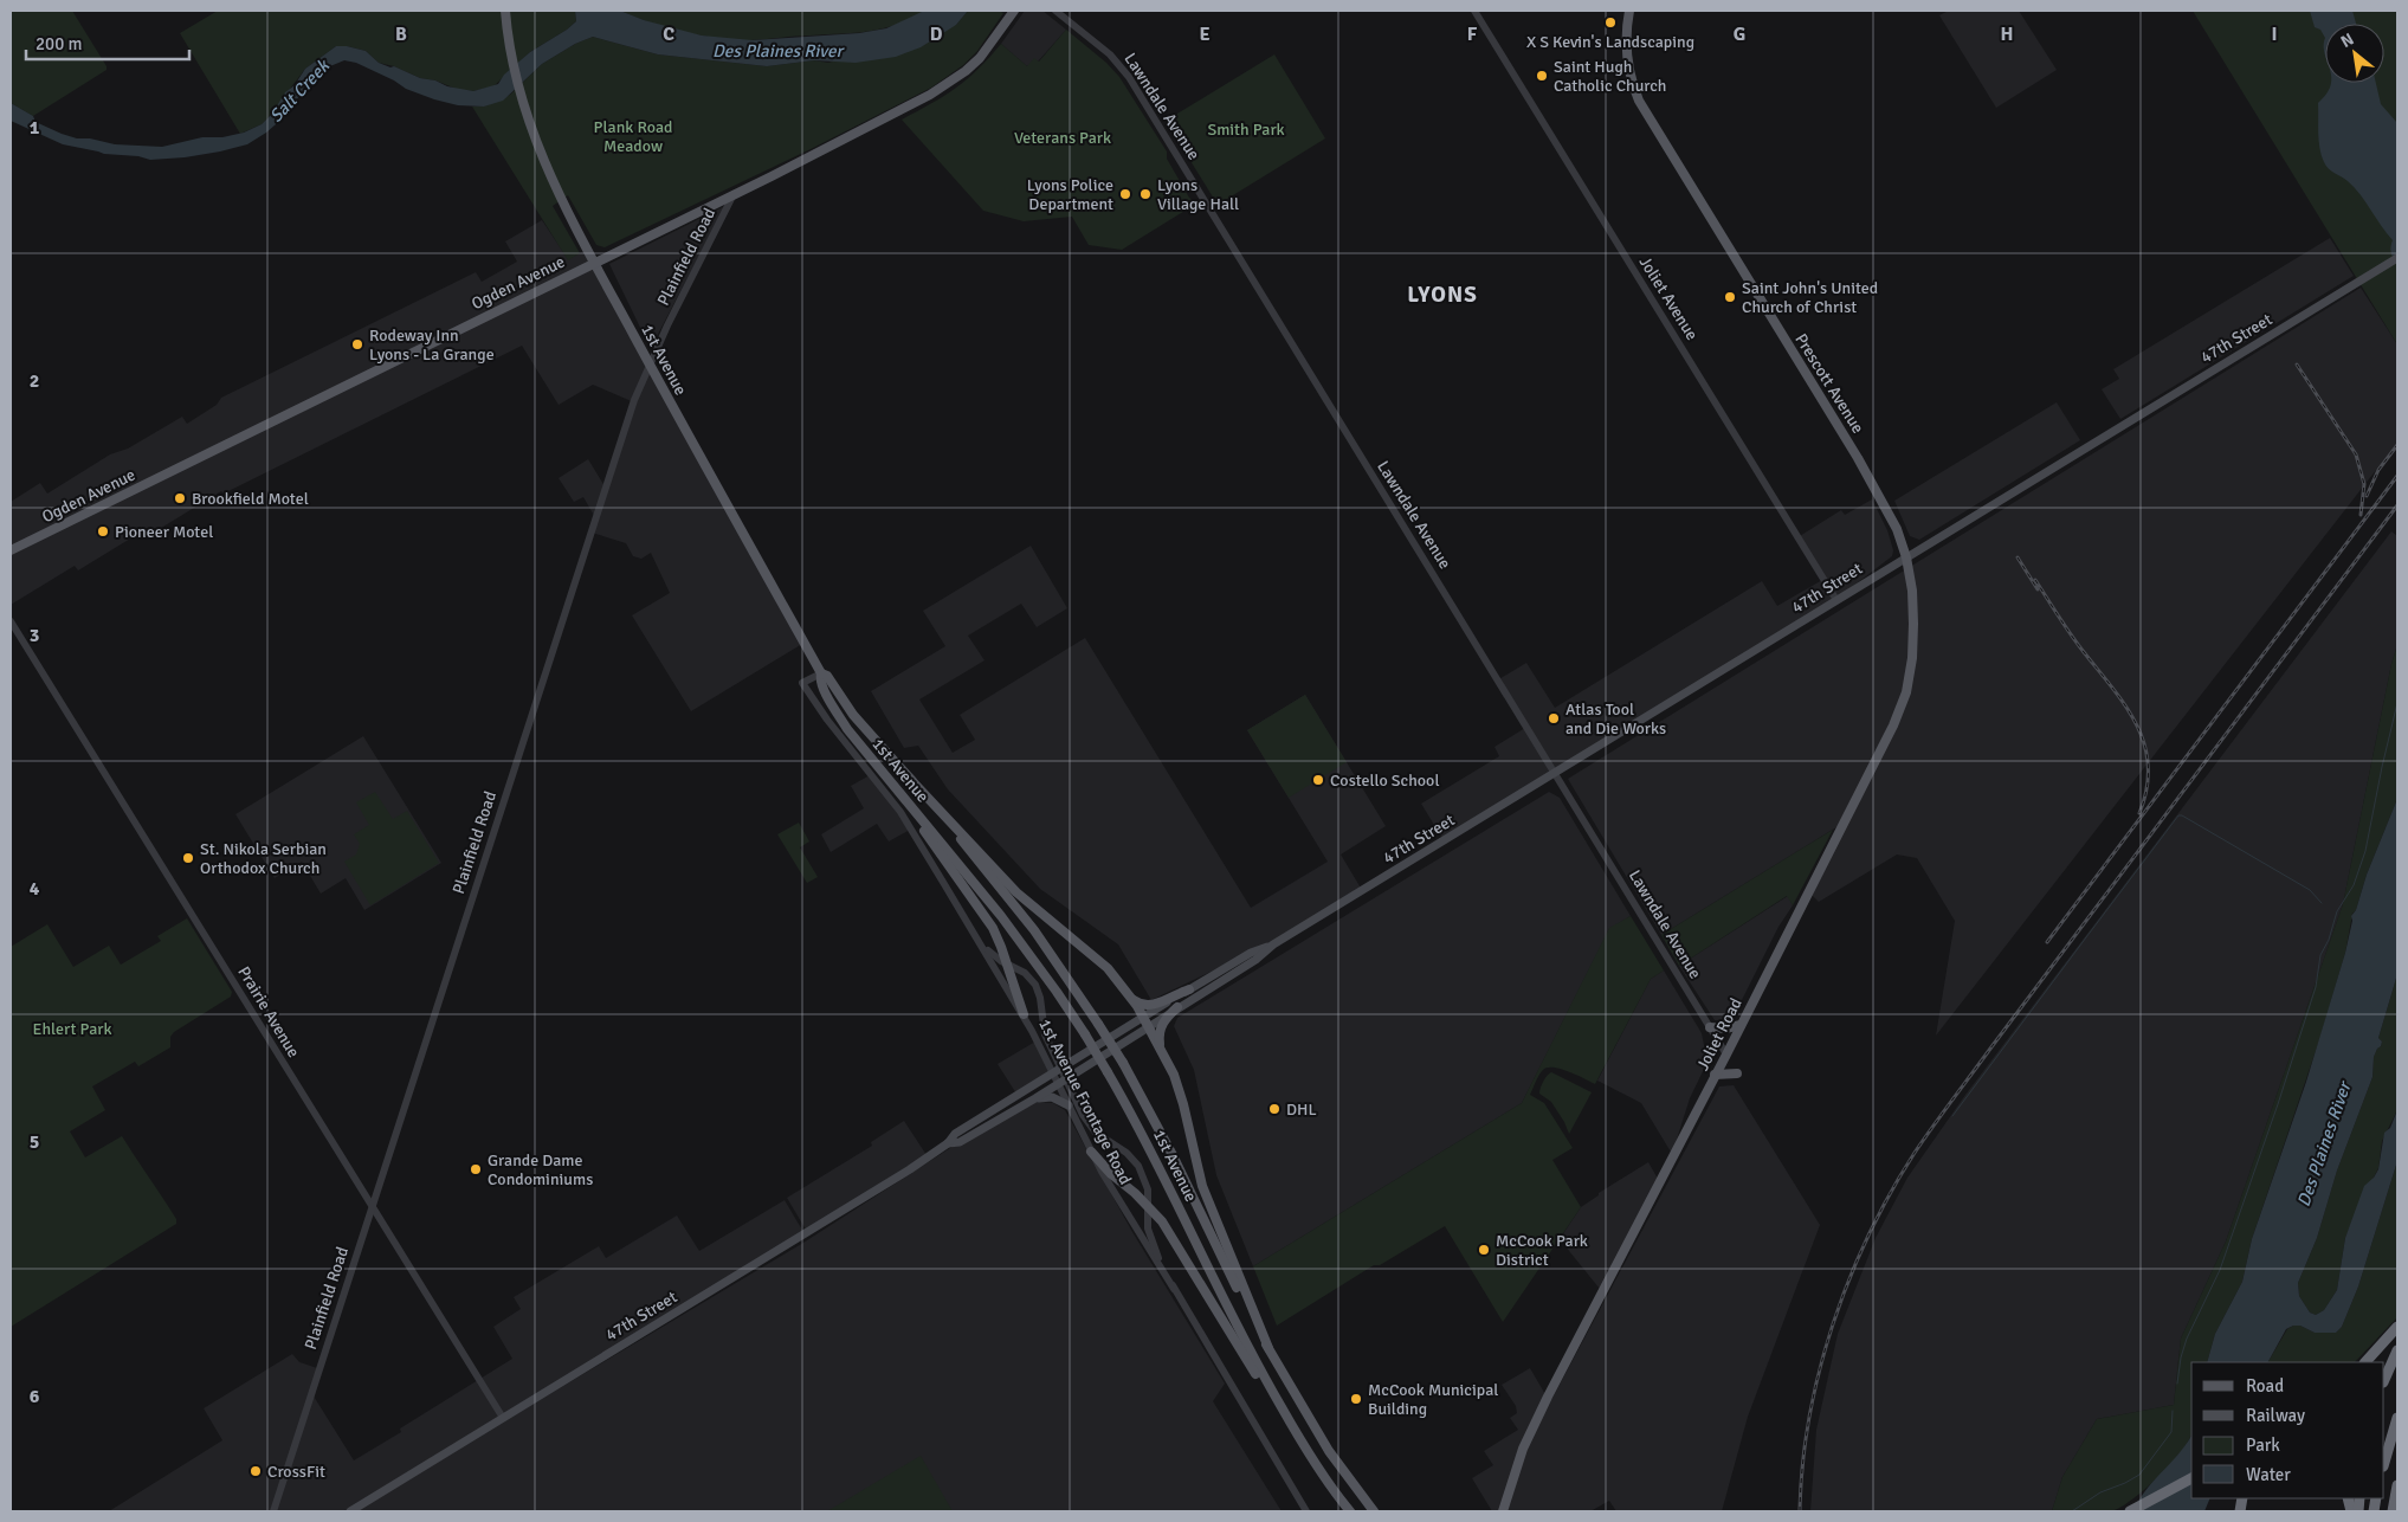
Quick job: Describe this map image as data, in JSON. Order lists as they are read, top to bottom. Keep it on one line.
{"streets":{"main road":["Ogden Avenue","47th Street","1st Avenue","Prescott Avenue","Joliet Road"],"street":["Lawndale Avenue","Plainfield Road","Joliet Avenue","Prairie Avenue","1st Avenue Frontage Road"]},"crossings":[["Lawndale Avenue","47th Street"],["Lawndale Avenue","Joliet Road"],["Plainfield Road","Ogden Avenue"],["Plainfield Road","1st Avenue"],["Plainfield Road","Prairie Avenue"],["Ogden Avenue","1st Avenue"],["Joliet Avenue","47th Street"],["47th Street","Prescott Avenue"],["47th Street","Prairie Avenue"],["47th Street","Joliet Road"],["47th Street","1st Avenue Frontage Road"],["1st Avenue","1st Avenue Frontage Road"],["Prescott Avenue","Joliet Road"]],"districts":["LYONS"],"water":["Des Plaines River","Salt Creek"],"parks":["Plank Road Meadow","Smith Park","Veterans Park","Ehlert Park"],"places":["X S Kevin's Landscaping","Saint Hugh Catholic Church","Lyons Police Department","Lyons Village Hall","Saint John's United Church of Christ","Rodeway Inn Lyons - La Grange","Brookfield Motel","Pioneer Motel","Atlas Tool and Die Works","Costello School","St. Nikola Serbian Orthodox Church","DHL","Grande Dame Condominiums","McCook Park District","McCook Municipal Building","CrossFit"],"legend":["Road","Railway","Park","Water"],"scale_bar":"200 m","north":"top left","grid":{"columns":["B","C","D","E","F","G","H","I"],"rows":["1","2","3","4","5","6"]}}
